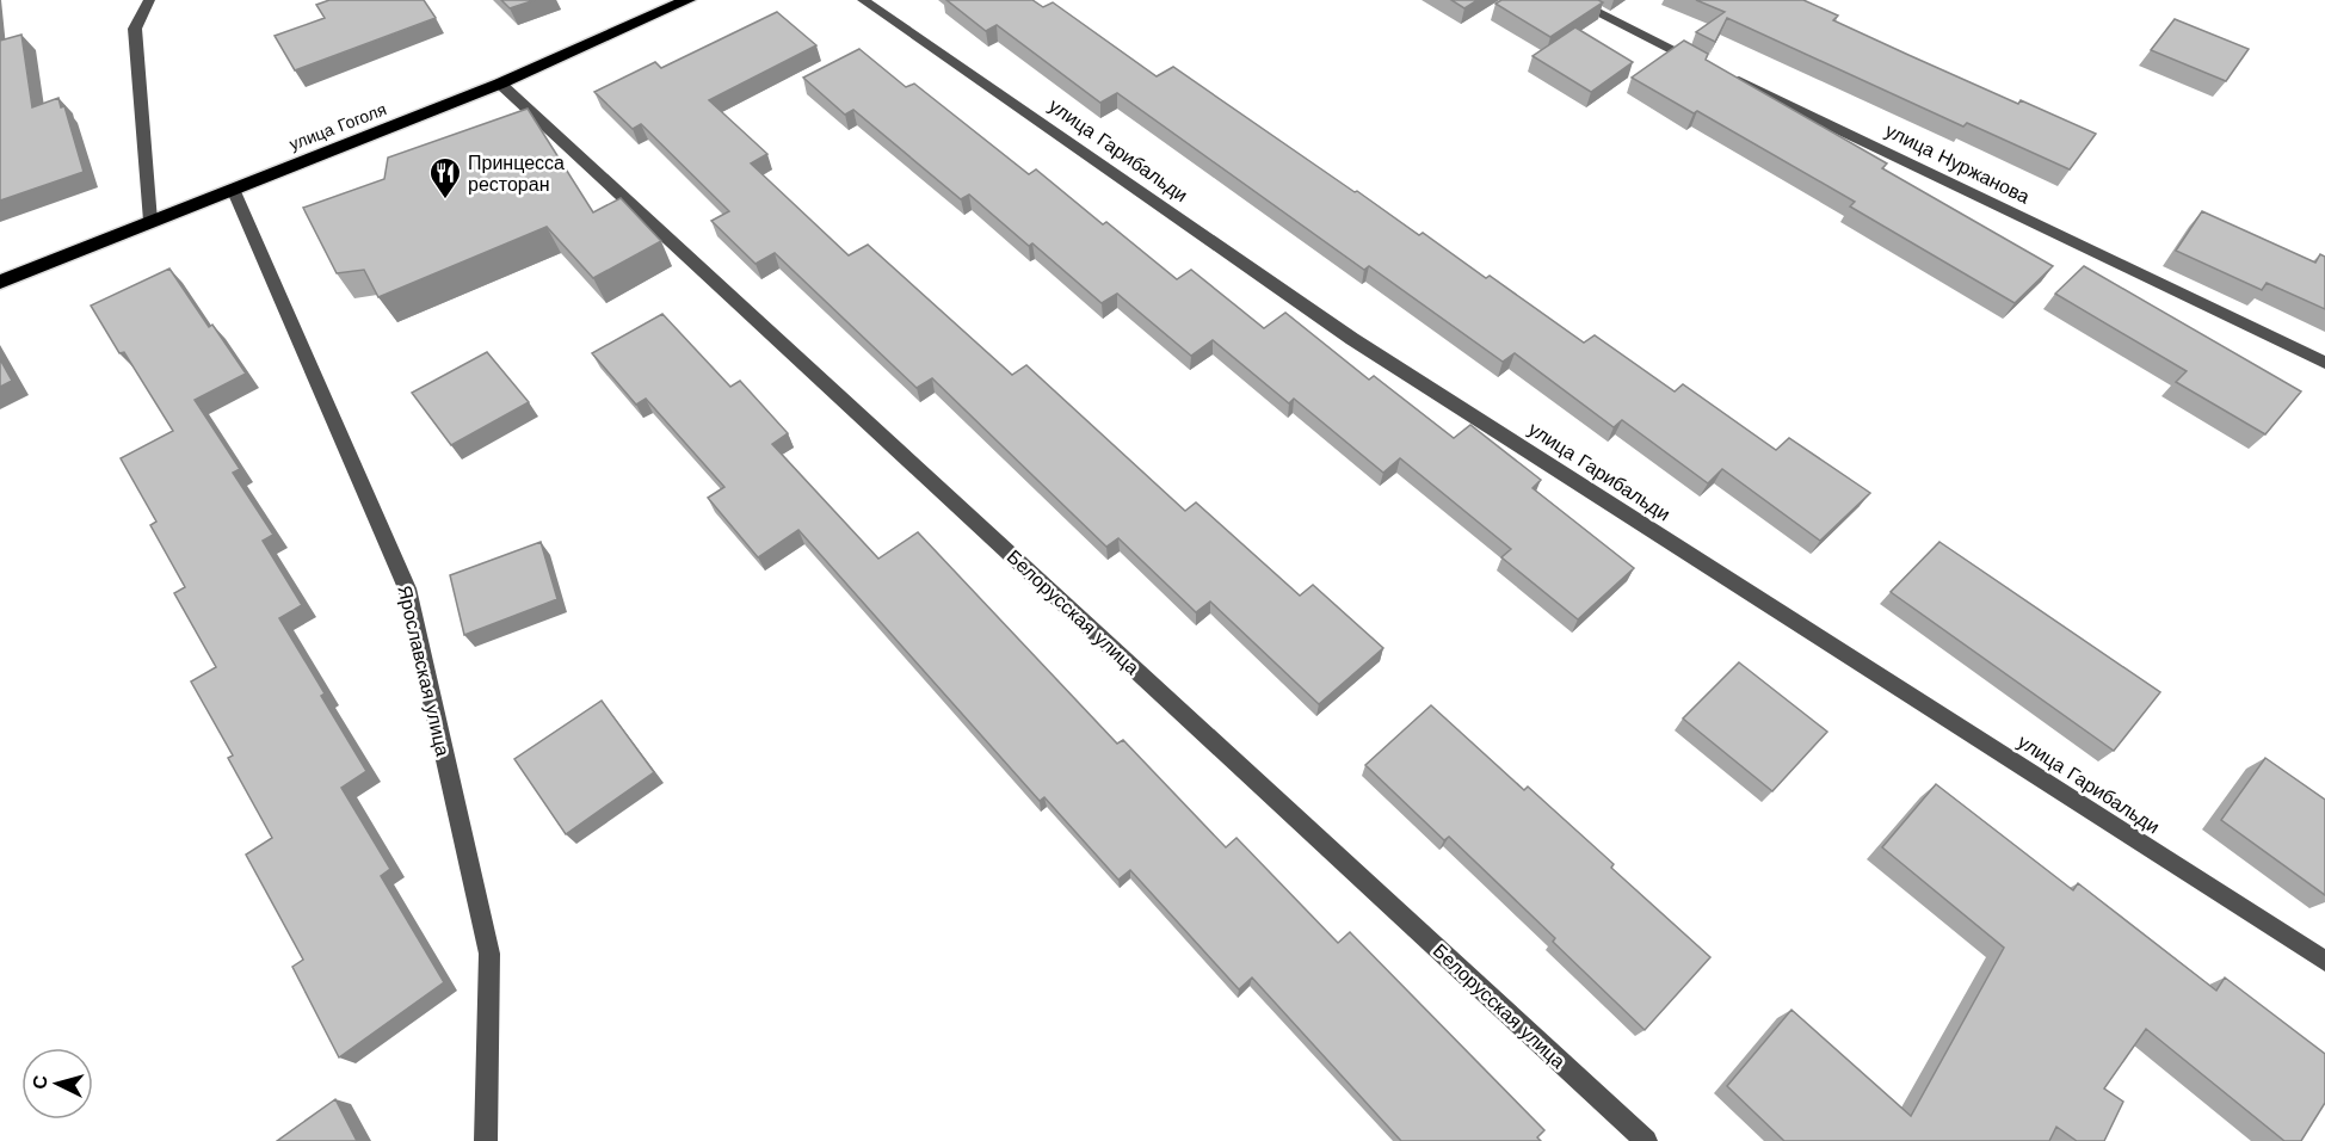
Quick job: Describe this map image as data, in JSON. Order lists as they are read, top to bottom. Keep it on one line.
{"streets":{"highway":["улица Гоголя"],"street":["улица Гарибальди","улица Нуржанова","Белорусская улица","Ярославская улица"]},"crossings":[["улица Гоголя","Белорусская улица"],["улица Гоголя","Ярославская улица"]],"places":{"restaurant":["Принцесса ресторан"]},"north":"left"}
